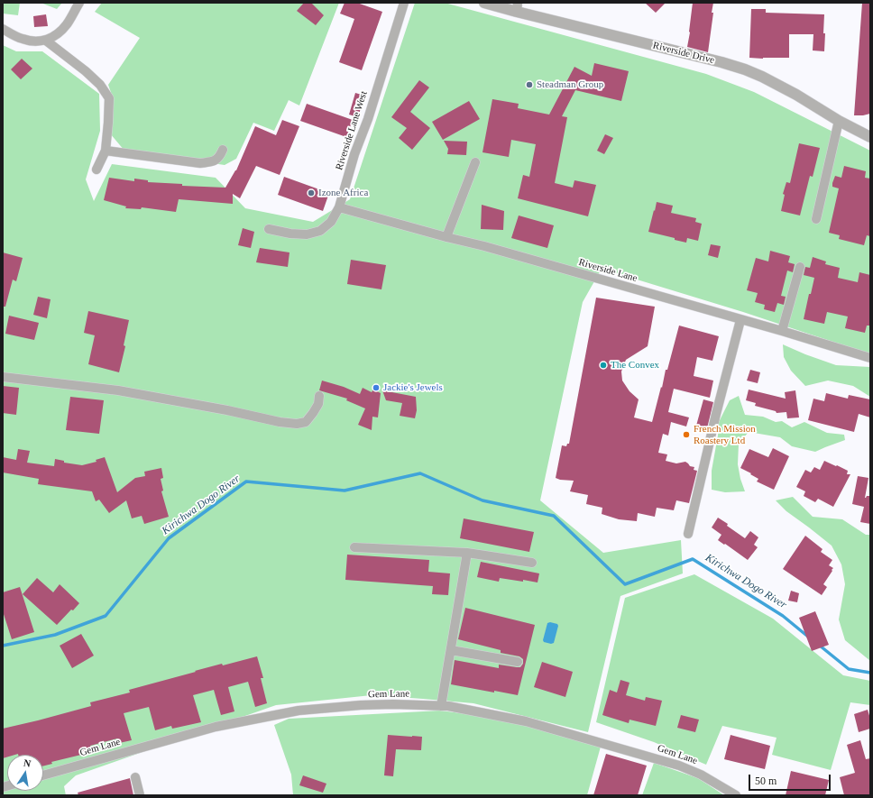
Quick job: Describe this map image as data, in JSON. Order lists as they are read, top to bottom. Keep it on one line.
{"streets":{"street":["Riverside Drive","Riverside Lane West","Riverside Lane","Gem Lane"]},"crossings":[["Riverside Lane West","Riverside Lane"]],"water":["Kirichwa Dogo River"],"places":["Steadman Group","Izone Africa","The Convex","Jackie's Jewels","French Mission Roastery Ltd"],"scale_bar":"50 m","north":"top"}
